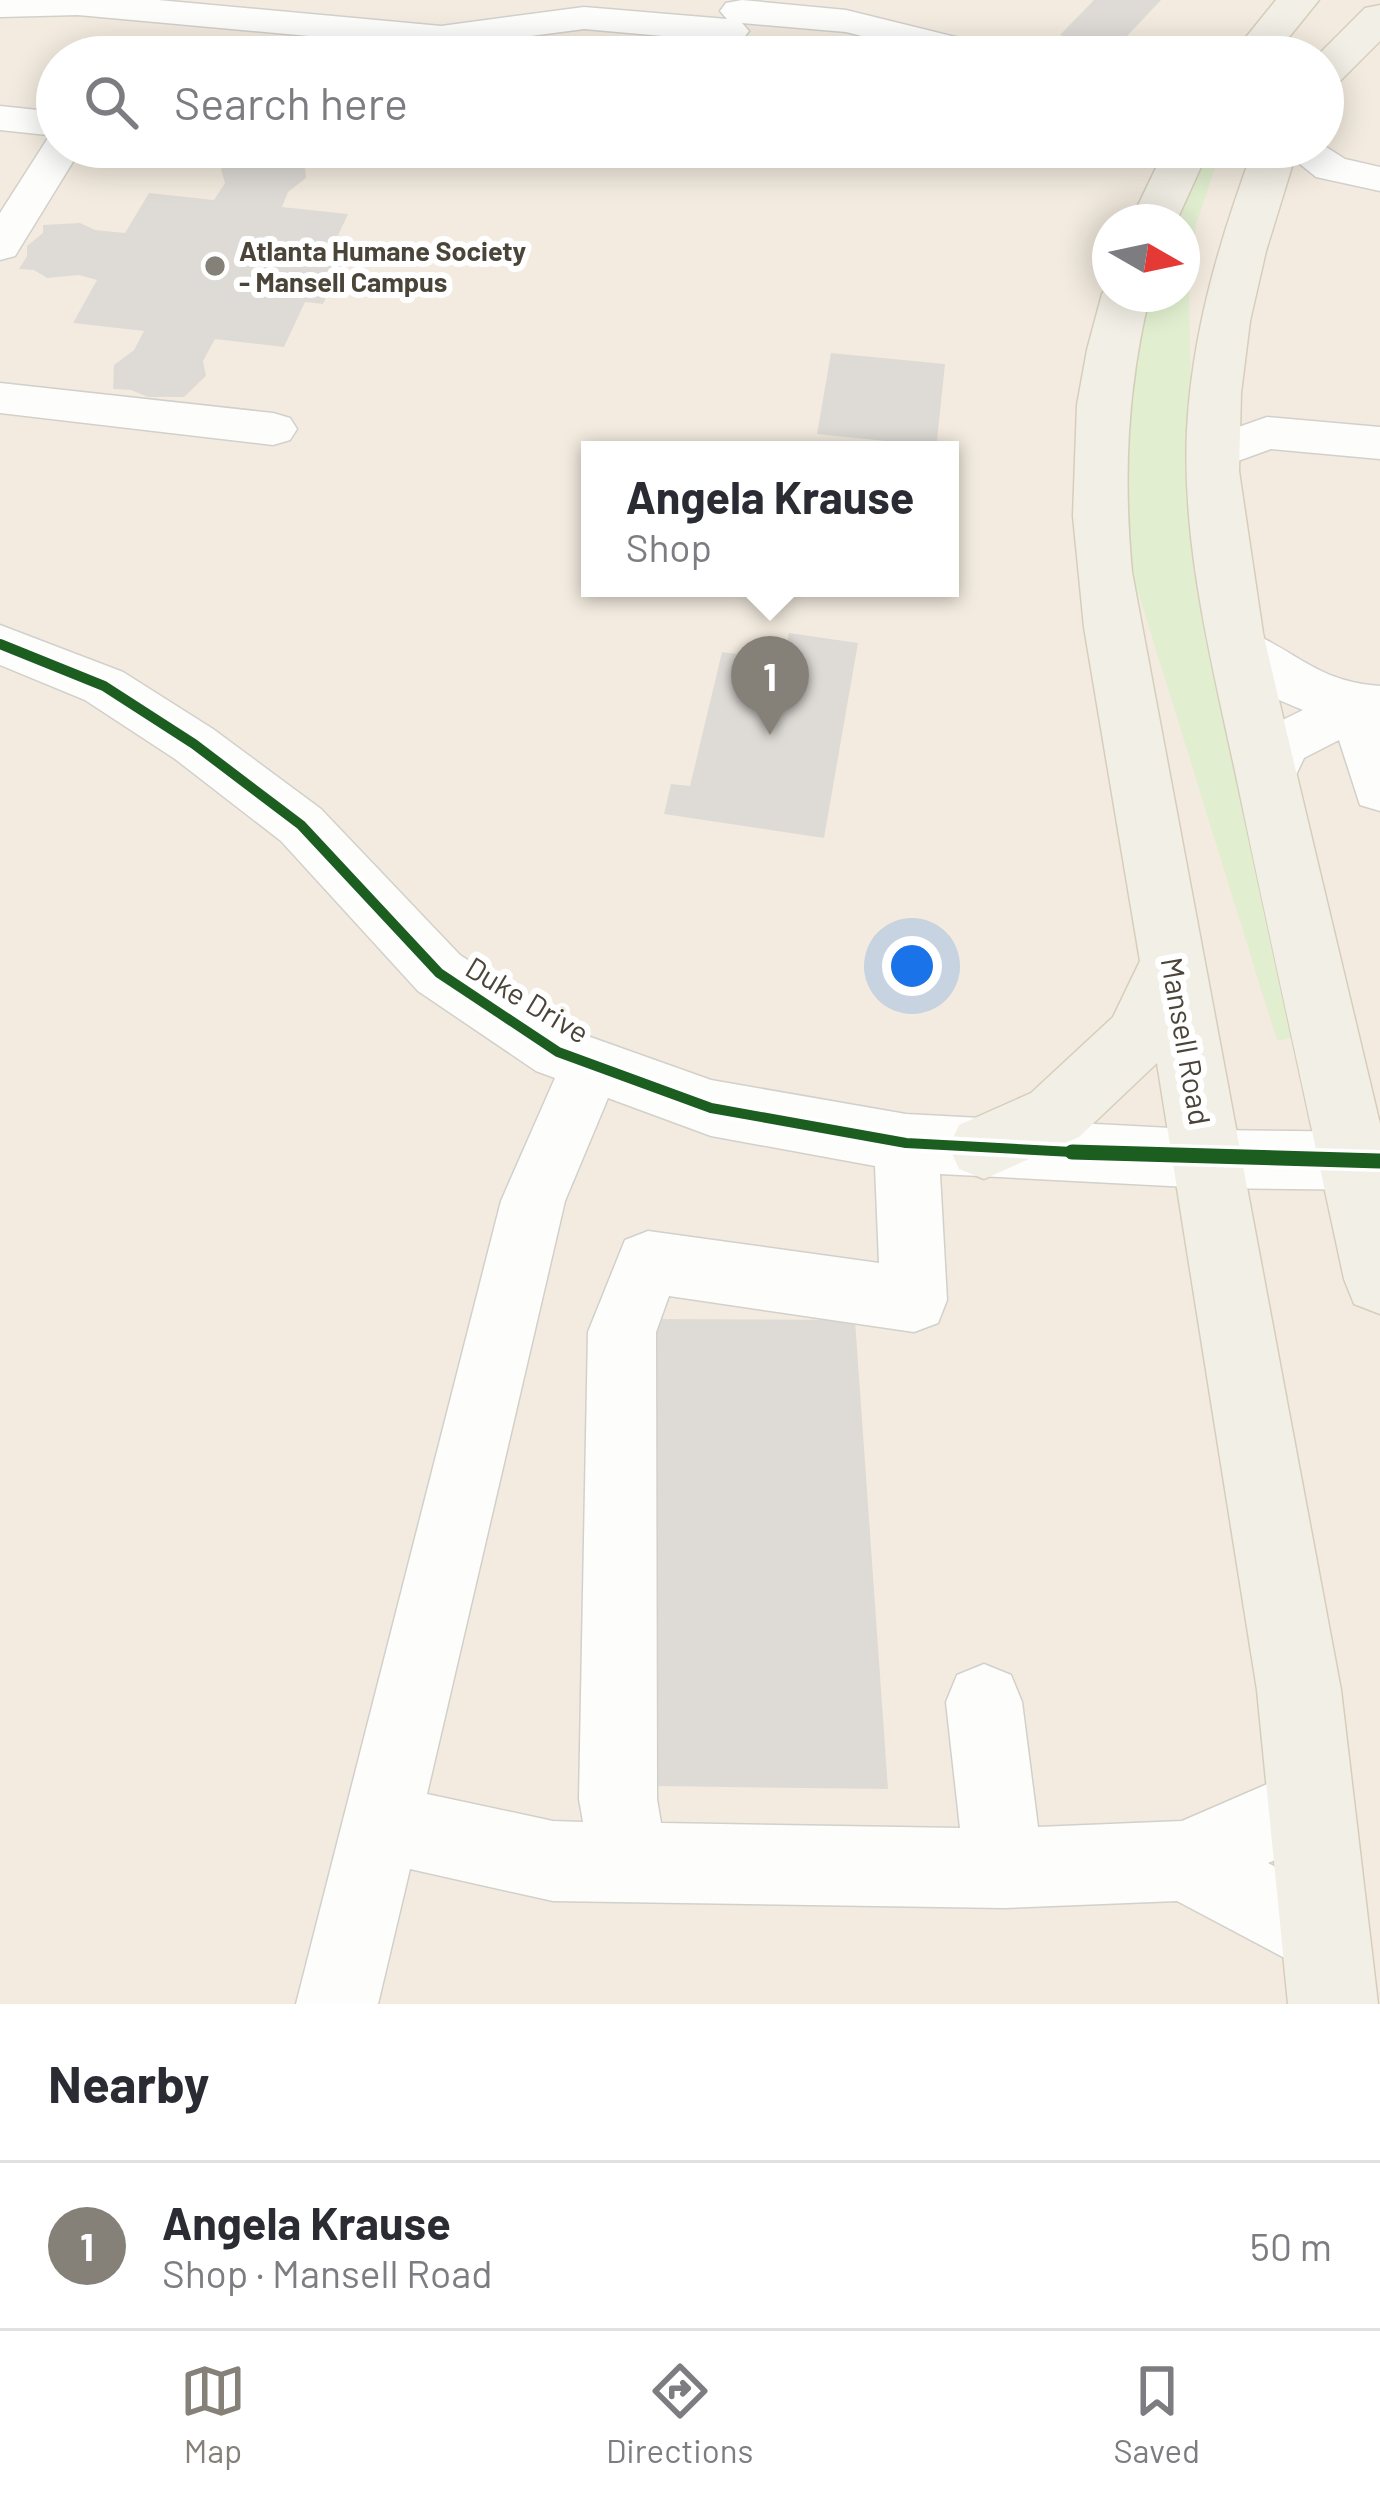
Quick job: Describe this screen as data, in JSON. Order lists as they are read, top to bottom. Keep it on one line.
{"streets":{"main road":["Mansell Road"],"street":["Duke Drive"]},"crossings":[["Duke Drive","Mansell Road"]],"places":["Atlanta Humane Society - Mansell Campus"],"north":"right","page":{"search":"Search here","popup":["Angela Krause","Shop"],"pins":"1","heading":"Nearby","list":[{"mark":"1","name":"Angela Krause","note":"Shop · Mansell Road","value":"50 m"}],"nav":["Map","Directions","Saved"]}}
